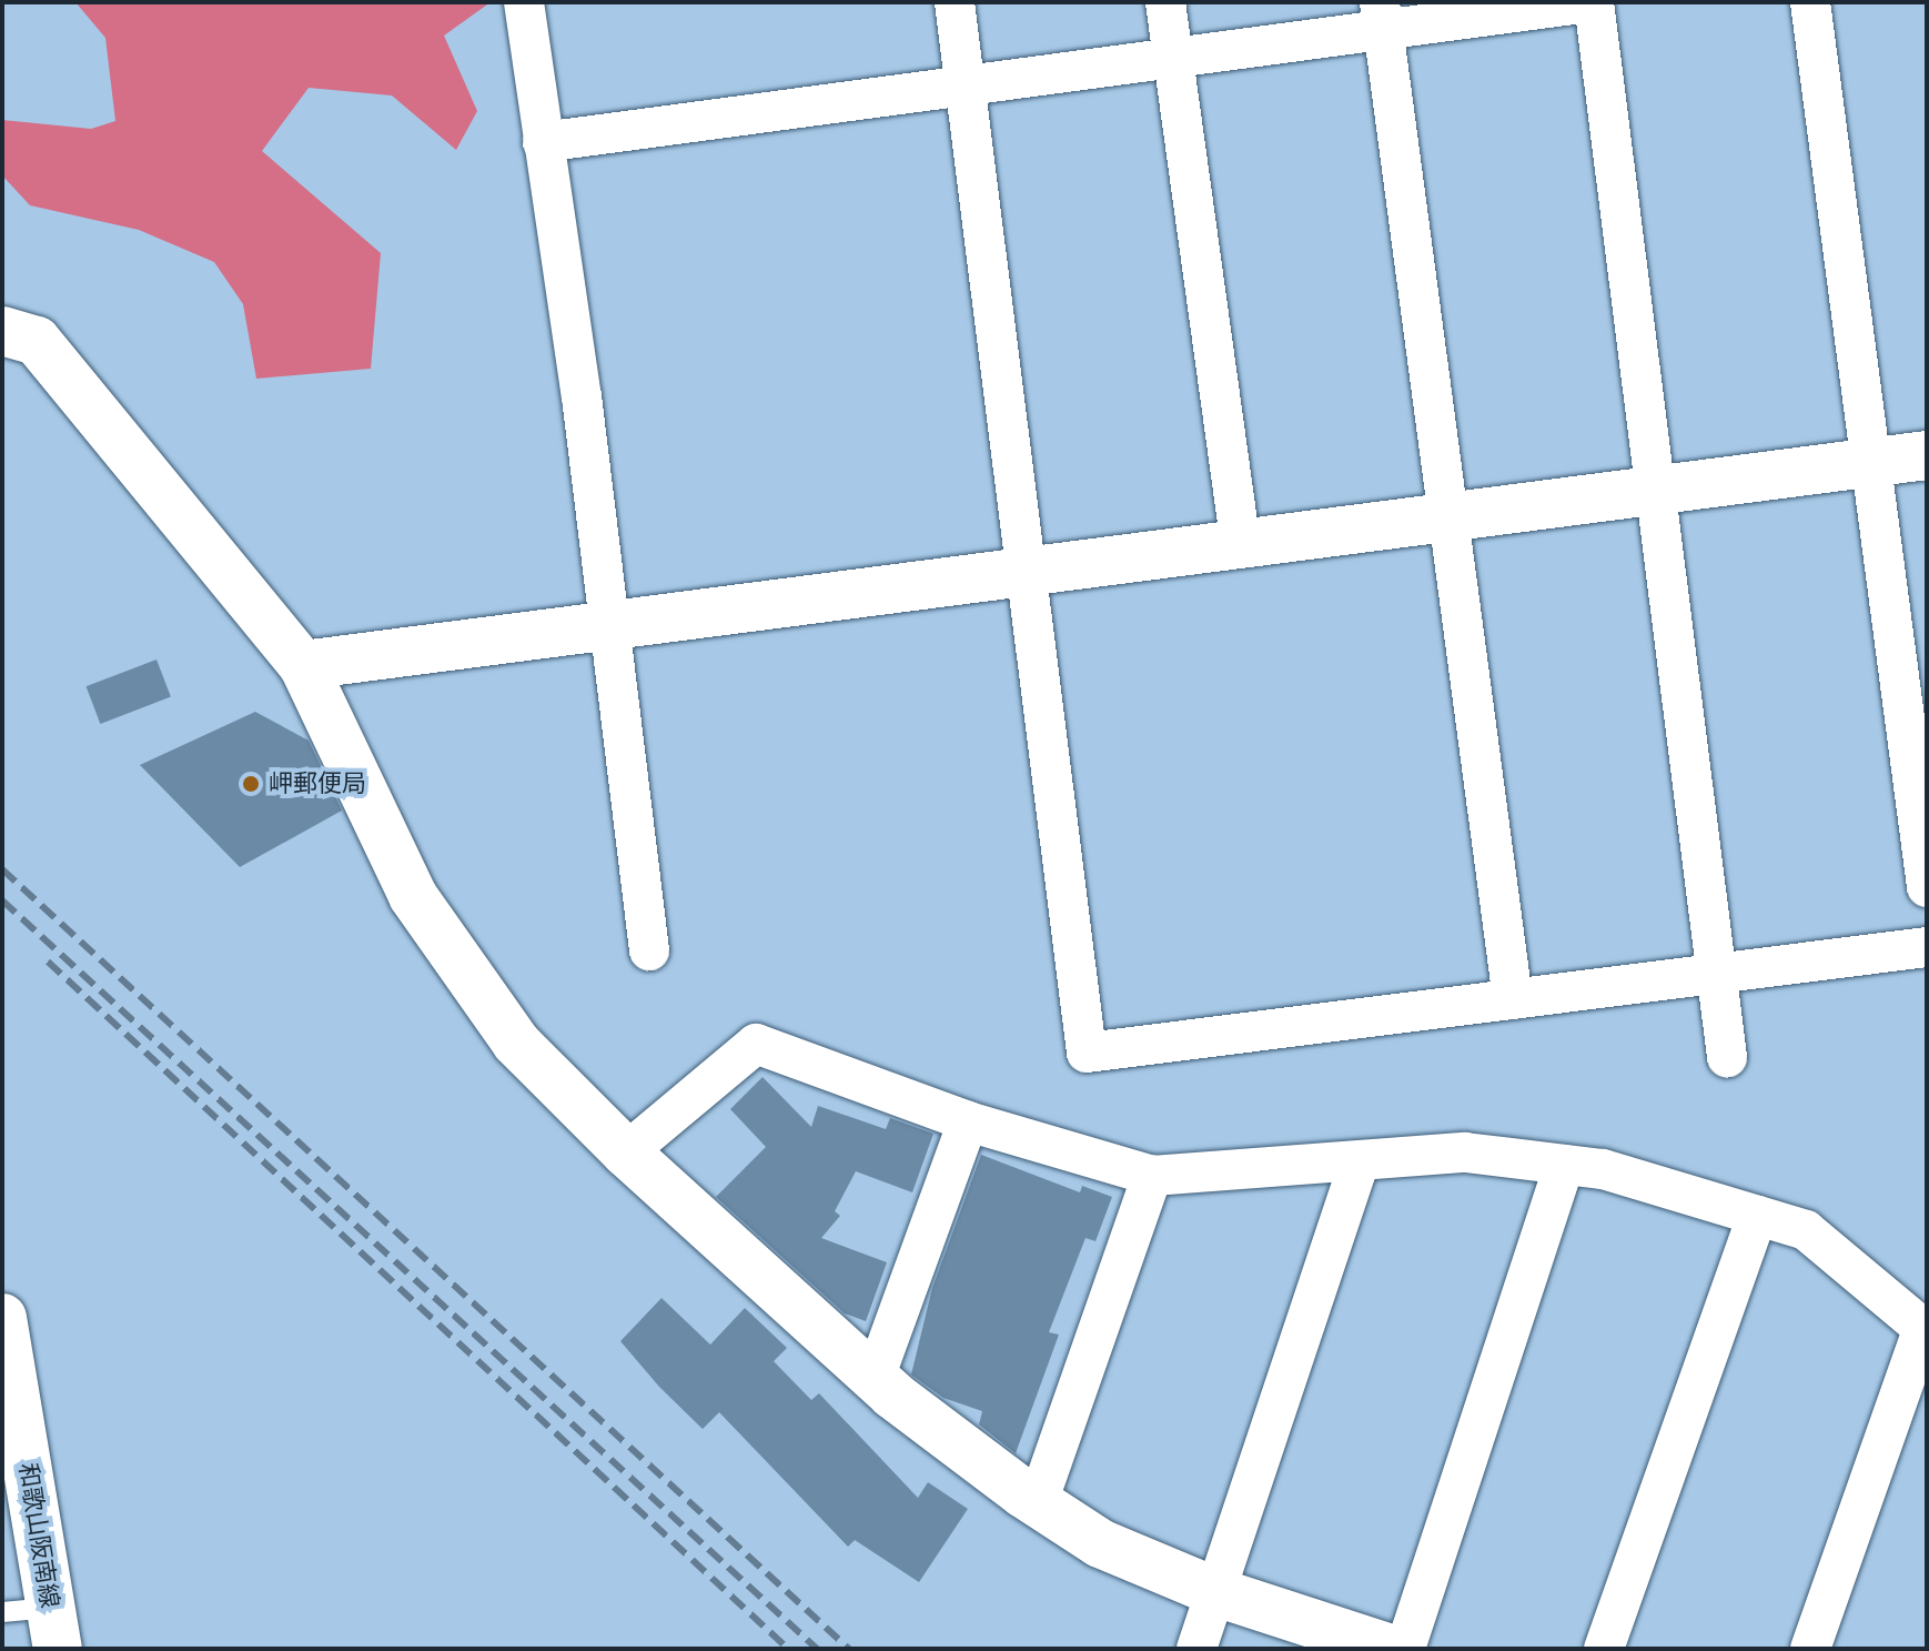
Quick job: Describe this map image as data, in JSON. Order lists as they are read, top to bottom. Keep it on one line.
{"streets":{"street":["和歌山阪南線"]},"places":["岬郵便局"]}
